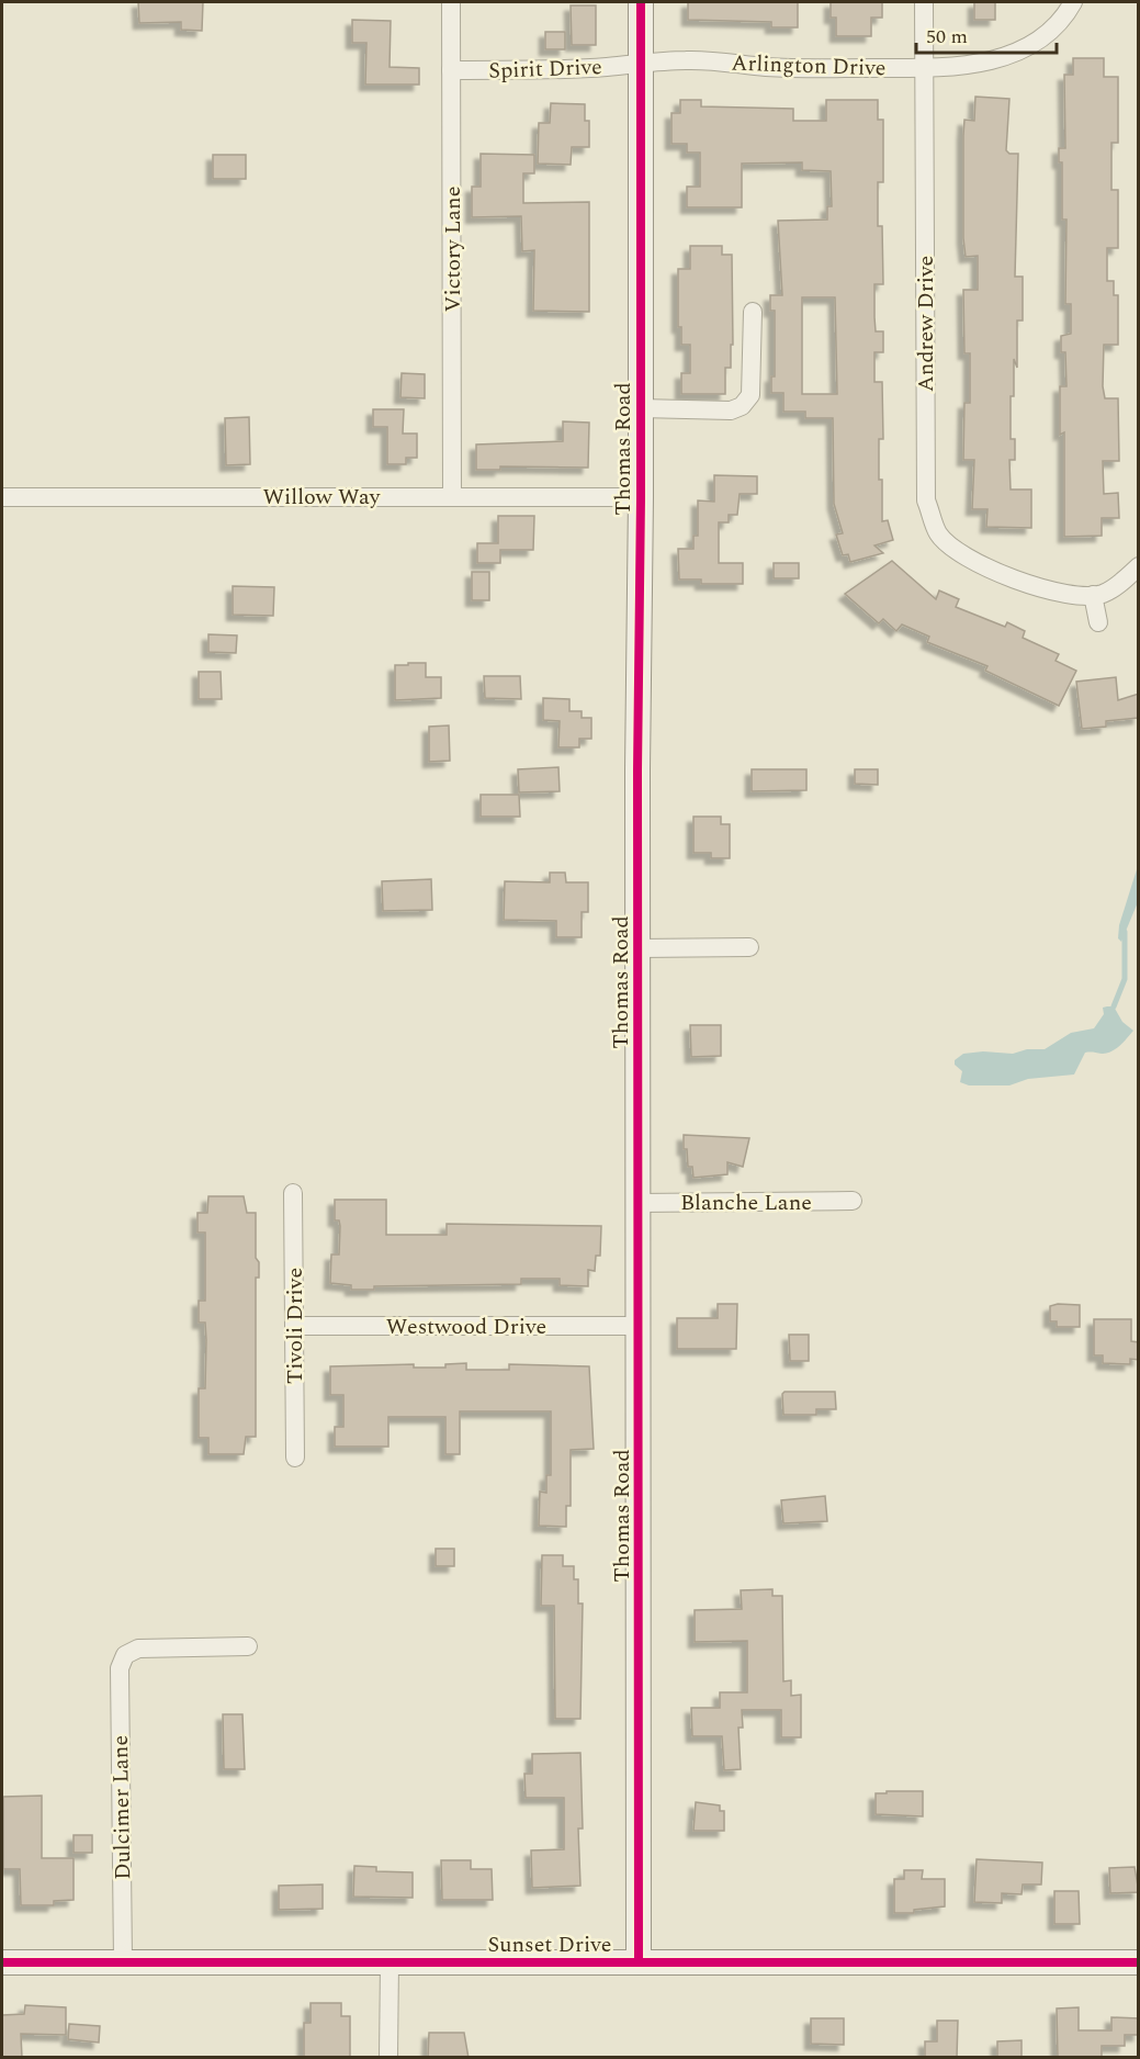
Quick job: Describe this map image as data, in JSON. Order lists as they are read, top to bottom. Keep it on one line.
{"streets":{"street":["Arlington Drive","Spirit Drive","Victory Lane","Andrew Drive","Thomas Road","Willow Way","Blanche Lane","Tivoli Drive","Westwood Drive","Dulcimer Lane","Sunset Drive"]},"crossings":[["Arlington Drive","Spirit Drive"],["Arlington Drive","Andrew Drive"],["Arlington Drive","Thomas Road"],["Spirit Drive","Victory Lane"],["Spirit Drive","Thomas Road"],["Victory Lane","Willow Way"],["Thomas Road","Willow Way"],["Thomas Road","Blanche Lane"],["Thomas Road","Westwood Drive"],["Thomas Road","Sunset Drive"],["Tivoli Drive","Westwood Drive"],["Dulcimer Lane","Sunset Drive"]],"scale_bar":"50 m"}
